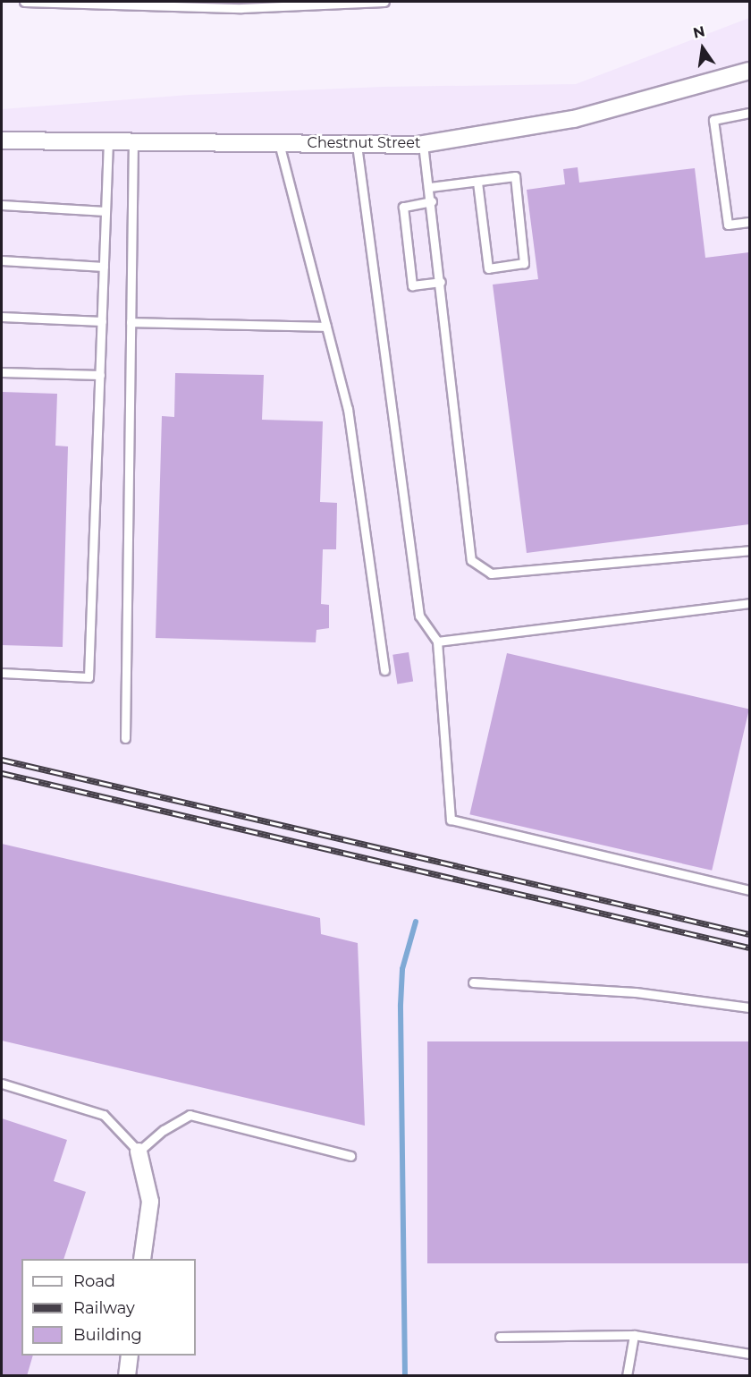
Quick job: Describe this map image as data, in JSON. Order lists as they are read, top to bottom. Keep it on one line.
{"streets":{"street":["Chestnut Street"]},"legend":["Road","Railway","Building"],"north":"top"}
